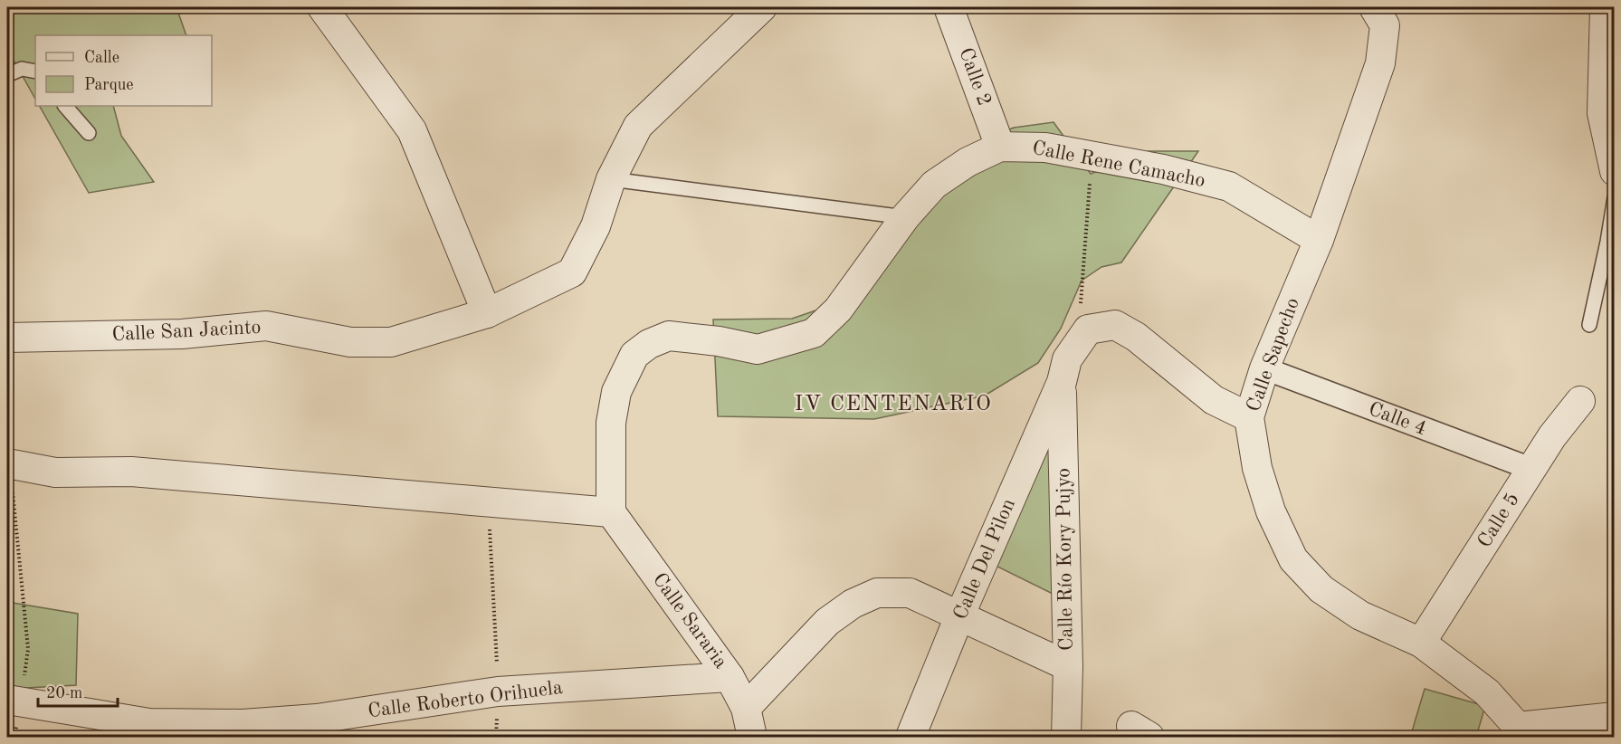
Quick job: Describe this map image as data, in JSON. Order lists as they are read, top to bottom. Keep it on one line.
{"streets":{"street":["Calle 2","Calle Rene Camacho","Calle San Jacinto","Calle Sapecho","Calle 4","Calle 5","Calle Del Pilon","Calle Río Kory Pujyo","Calle Sararia","Calle Roberto Orihuela"]},"crossings":[["Calle 2","Calle Rene Camacho"],["Calle Rene Camacho","Calle Sapecho"],["Calle Rene Camacho","Calle Sararia"],["Calle Sapecho","Calle 4"],["Calle Sapecho","Calle 5"],["Calle 4","Calle 5"],["Calle Del Pilon","Calle Río Kory Pujyo"],["Calle Sararia","Calle Roberto Orihuela"]],"districts":["IV CENTENARIO"],"legend":["Calle","Parque"],"scale_bar":"20 m"}
